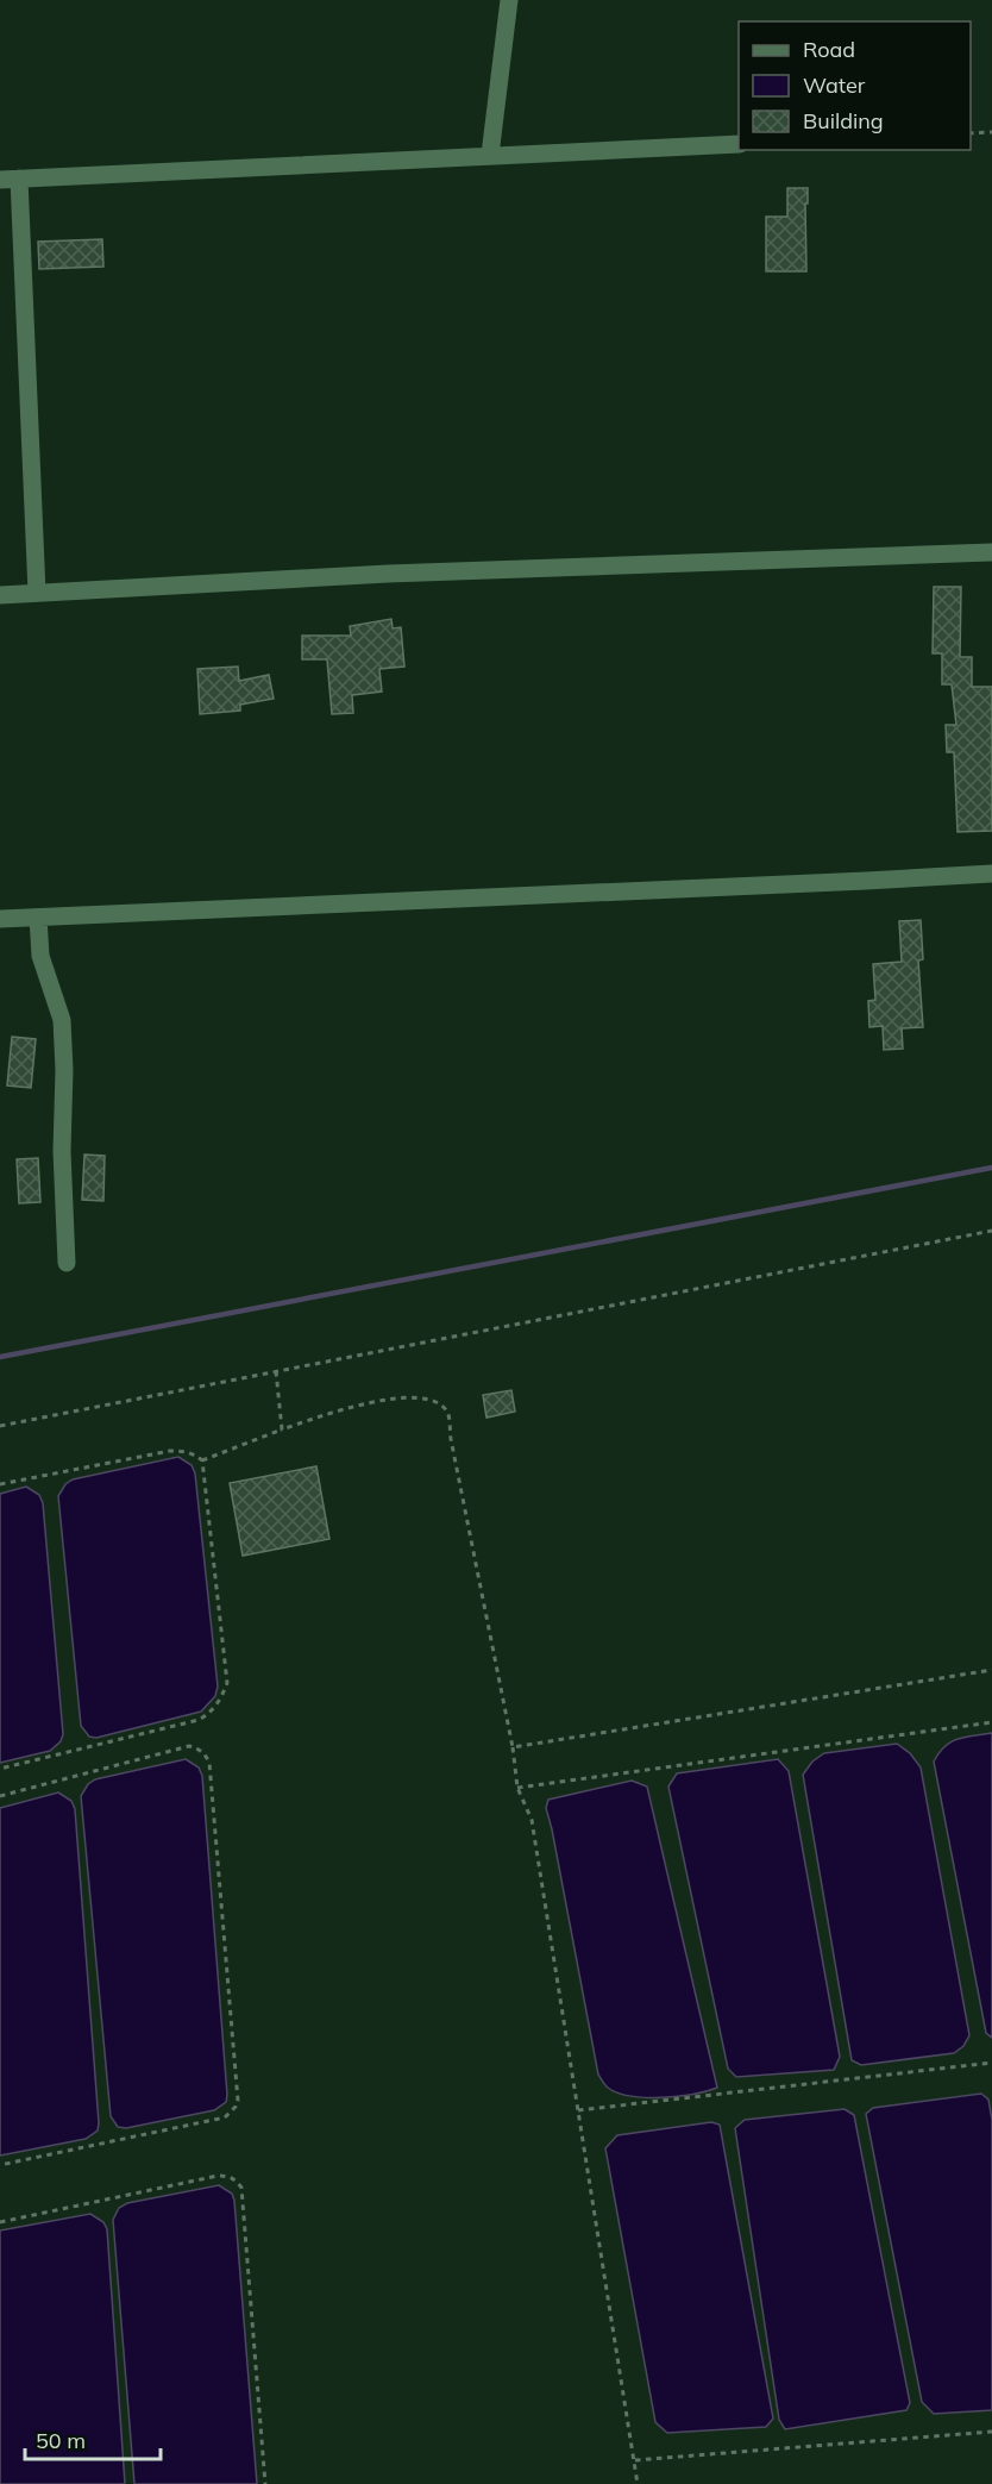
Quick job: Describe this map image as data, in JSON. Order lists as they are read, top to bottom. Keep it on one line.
{"legend":["Road","Water","Building"],"scale_bar":"50 m"}
